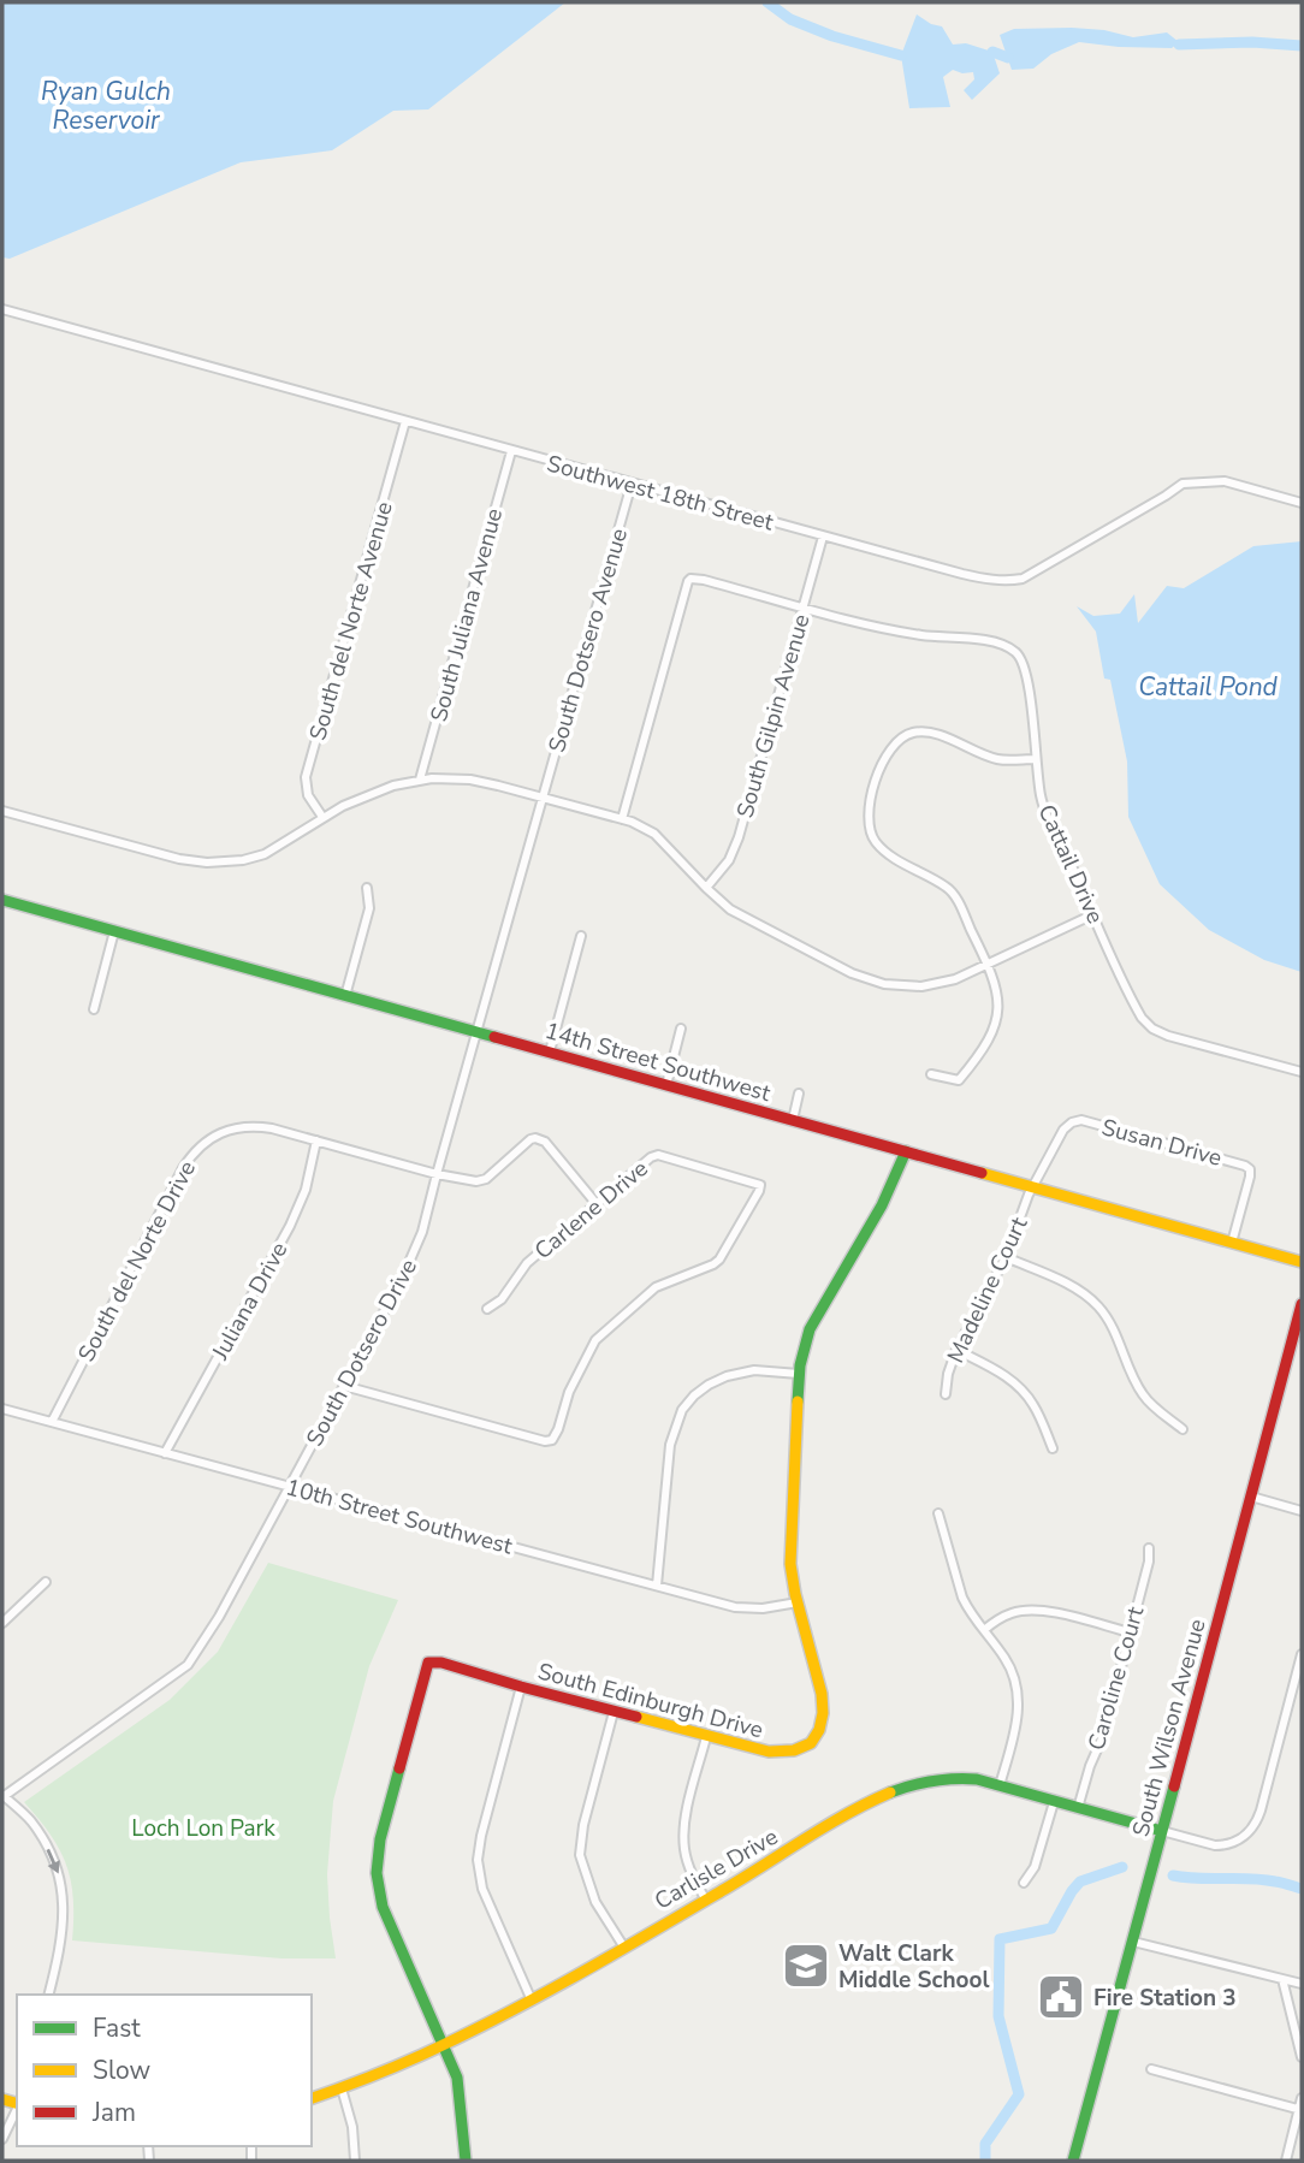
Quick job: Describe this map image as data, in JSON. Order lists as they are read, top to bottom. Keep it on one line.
{"streets":{"street":["Southwest 18th Street","South Juliana Avenue","South del Norte Avenue","South Dotsero Avenue","South Gilpin Avenue","Cattail Drive","14th Street Southwest","Susan Drive","Carlene Drive","South del Norte Drive","Madeline Court","Juliana Drive","South Dotsero Drive","10th Street Southwest","Caroline Court","South Edinburgh Drive","South Wilson Avenue","Carlisle Drive"]},"crossings":[["Southwest 18th Street","South Juliana Avenue"],["Southwest 18th Street","South del Norte Avenue"],["Southwest 18th Street","South Dotsero Avenue"],["Southwest 18th Street","South Gilpin Avenue"],["South Dotsero Avenue","South Dotsero Drive"],["South Gilpin Avenue","Cattail Drive"],["14th Street Southwest","Susan Drive"],["14th Street Southwest","Madeline Court"],["14th Street Southwest","South Dotsero Drive"],["14th Street Southwest","South Edinburgh Drive"],["Susan Drive","Madeline Court"],["Carlene Drive","South del Norte Drive"],["Carlene Drive","South Dotsero Drive"],["South del Norte Drive","Juliana Drive"],["South del Norte Drive","South Dotsero Drive"],["South del Norte Drive","10th Street Southwest"],["Juliana Drive","10th Street Southwest"],["South Dotsero Drive","10th Street Southwest"],["10th Street Southwest","South Edinburgh Drive"],["Caroline Court","Carlisle Drive"],["South Edinburgh Drive","Carlisle Drive"],["South Wilson Avenue","Carlisle Drive"]],"water":["Ryan Gulch Reservoir","Cattail Pond"],"parks":["Loch Lon Park"],"places":{"school or university":["Walt Clark Middle School"],"public building":["Fire Station 3"]},"legend":["Fast","Slow","Jam"]}
